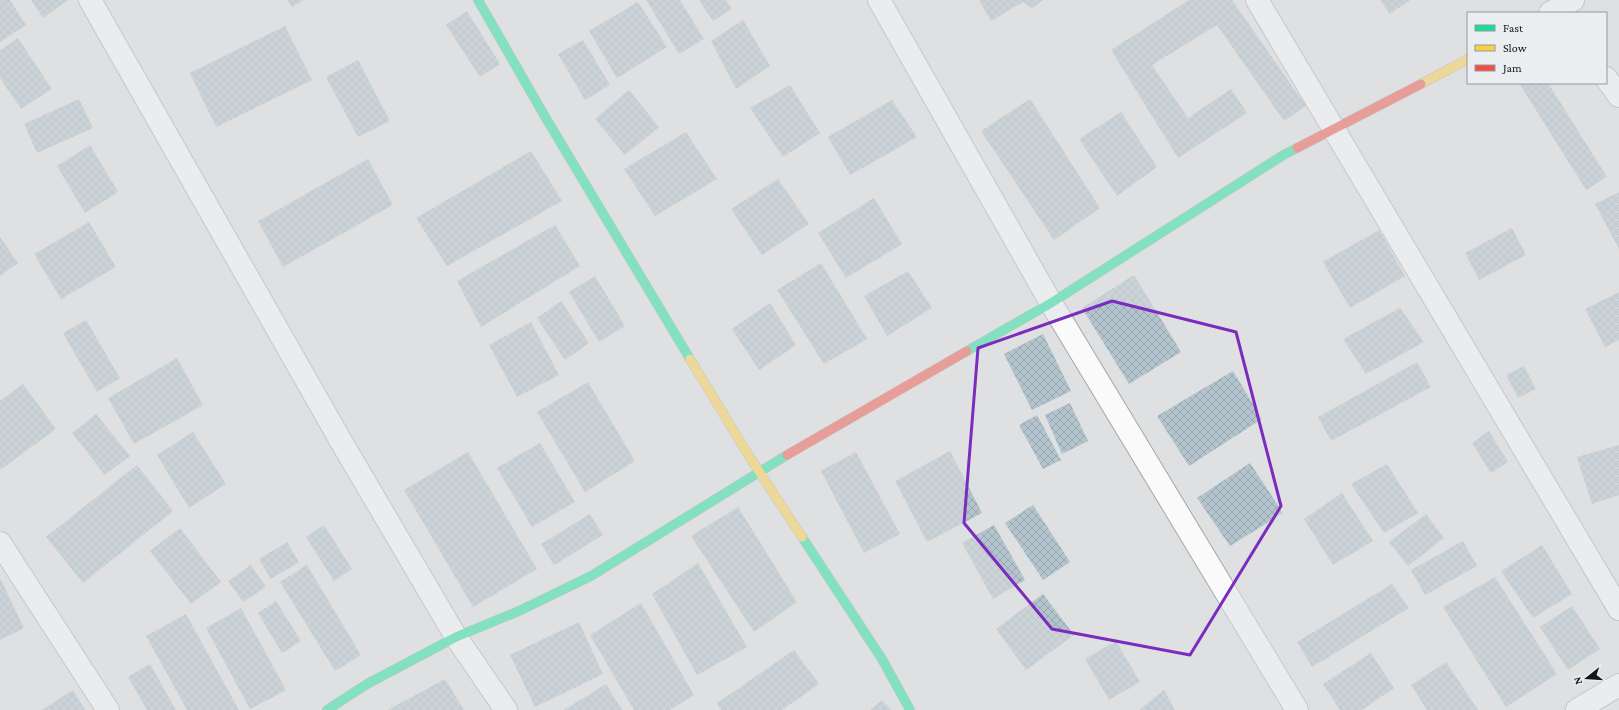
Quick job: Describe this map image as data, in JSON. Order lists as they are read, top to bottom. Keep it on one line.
{"legend":["Fast","Slow","Jam"],"north":"left"}
